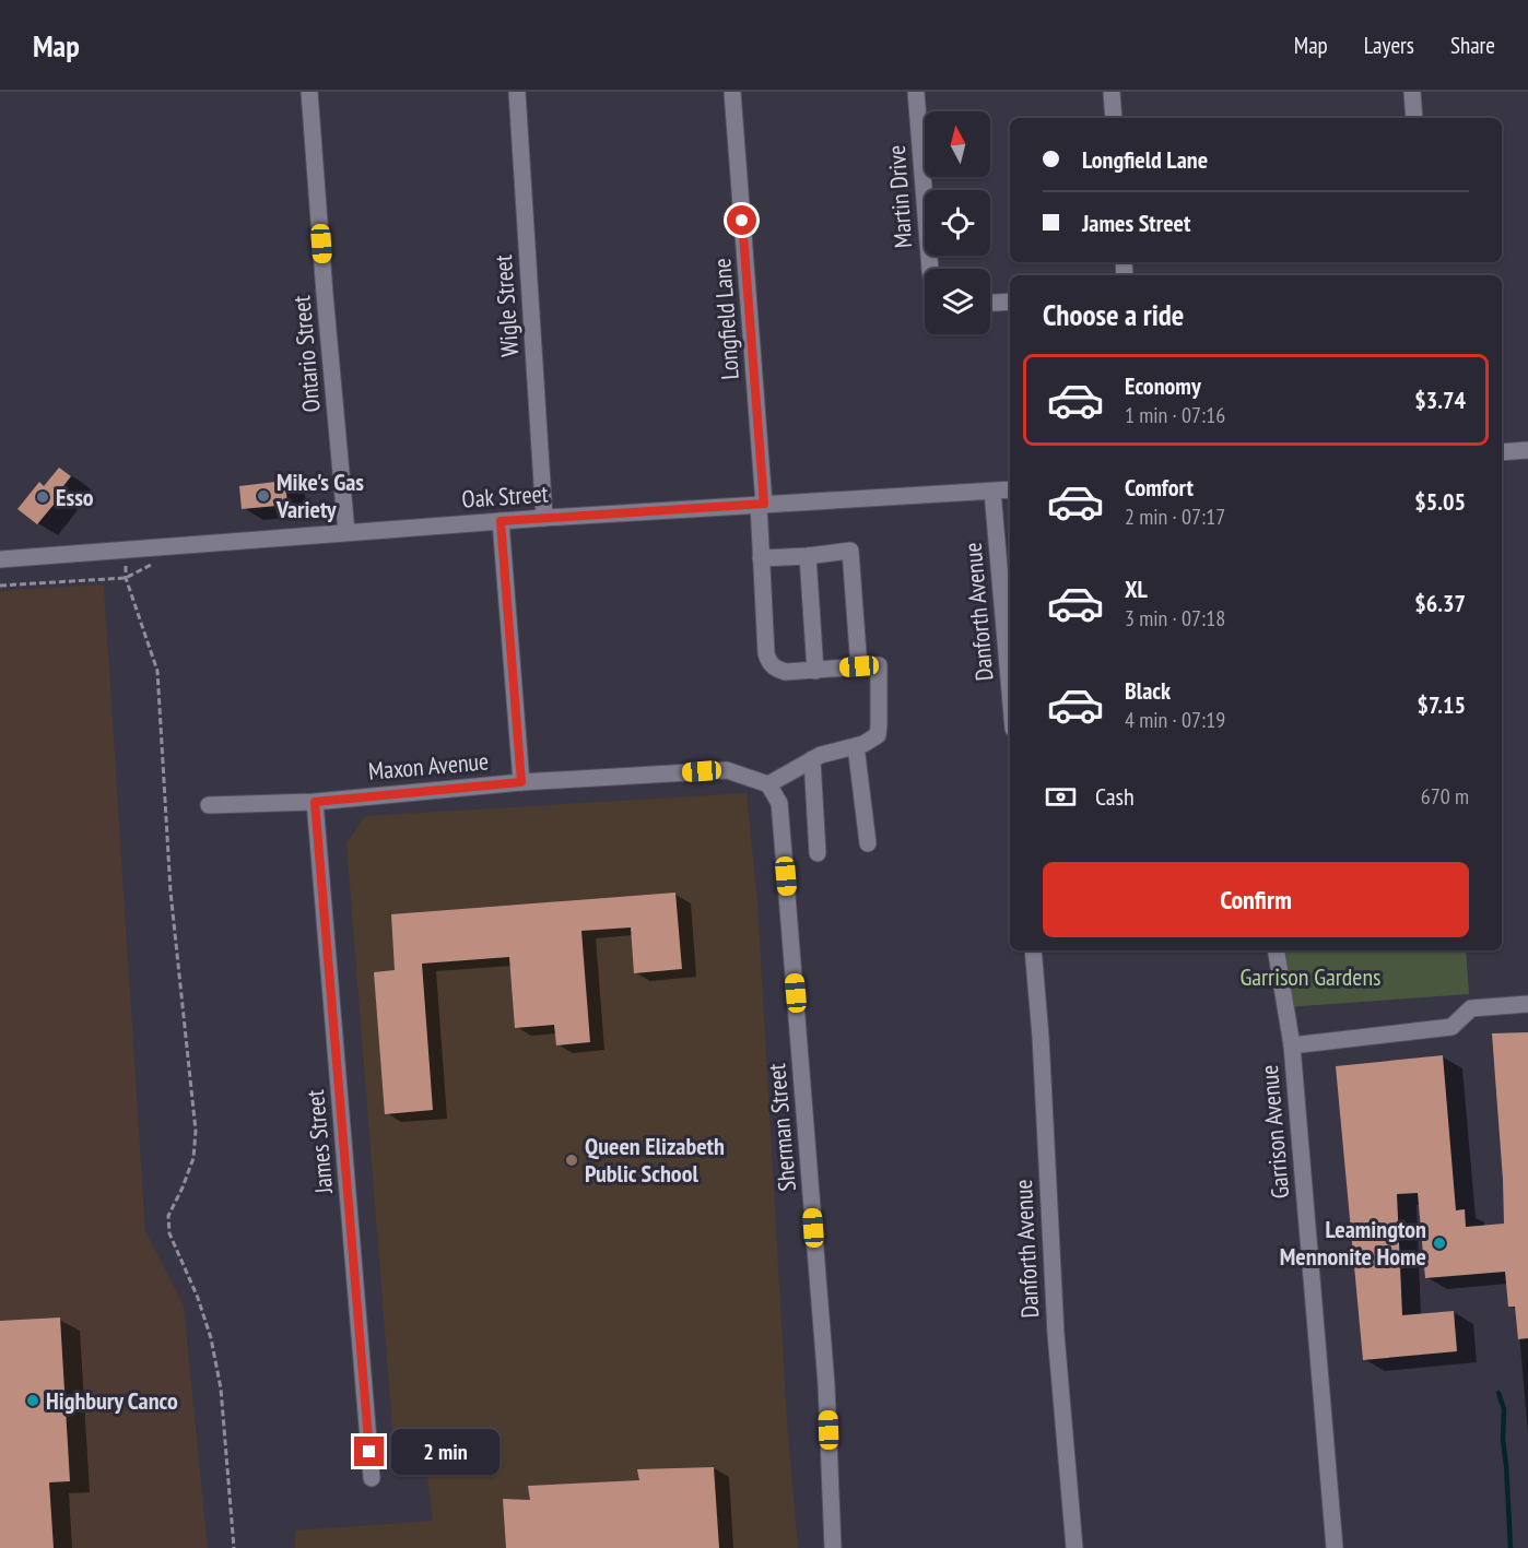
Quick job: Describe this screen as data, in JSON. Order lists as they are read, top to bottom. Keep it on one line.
{"streets":{"street":["Martin Drive","Wigle Street","Longfield Lane","Ontario Street","Oak Street","Danforth Avenue","Maxon Avenue","Sherman Street","Garrison Avenue","James Street"]},"crossings":[["Wigle Street","Oak Street"],["Longfield Lane","Oak Street"],["Ontario Street","Oak Street"],["Oak Street","Danforth Avenue"],["Maxon Avenue","Sherman Street"],["Maxon Avenue","James Street"]],"parks":["Garrison Gardens"],"places":["Mike's Gas Variety","Esso","Queen Elizabeth Public School","Leamington Mennonite Home","Highbury Canco"],"north":"top","page":{"header":"Map","nav":["Map","Layers","Share"],"banner":["Longfield Lane","James Street"],"heading":"Choose a ride","list":[{"name":"Economy","note":"1 min · 07:16","value":"$3.74"},{"name":"Comfort","note":"2 min · 07:17","value":"$5.05"},{"name":"XL","note":"3 min · 07:18","value":"$6.37"},{"name":"Black","note":"4 min · 07:19","value":"$7.15"}],"pay":["Cash","670 m"],"buttons":"Confirm","bubble":"2 min"}}
